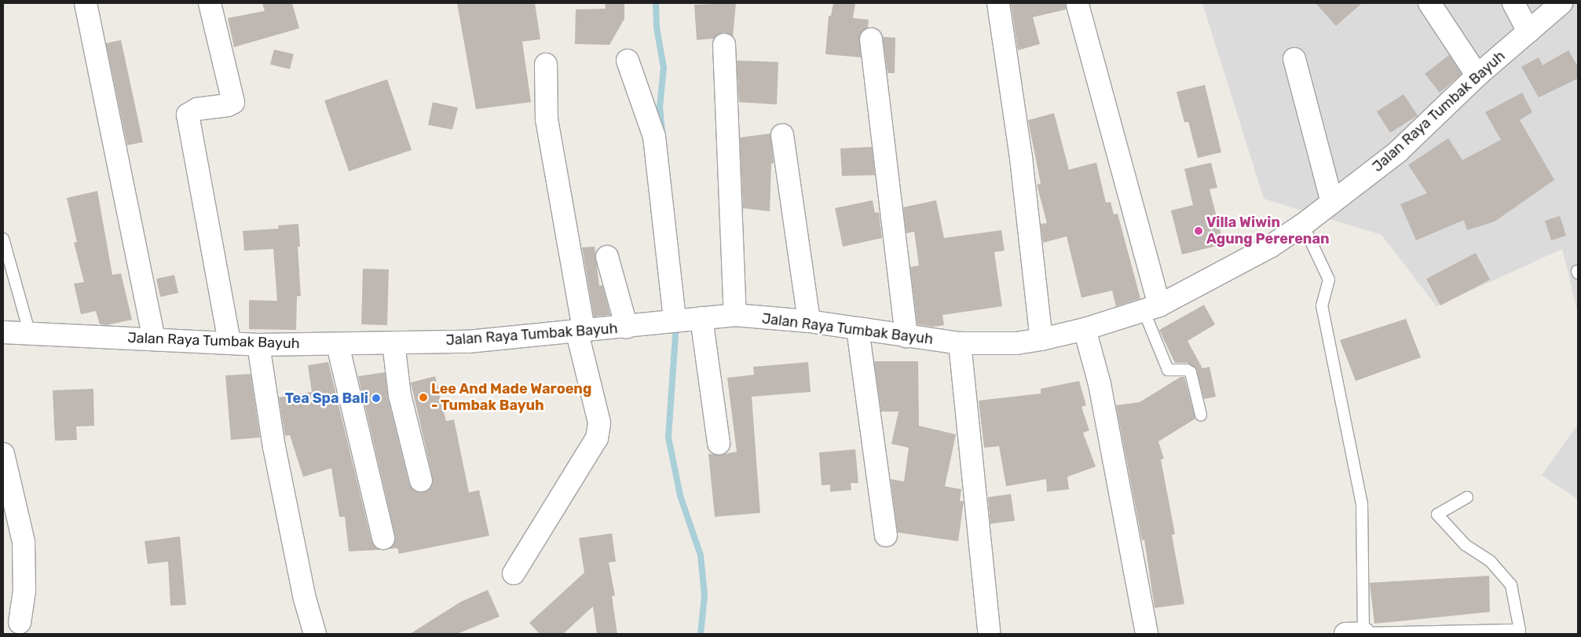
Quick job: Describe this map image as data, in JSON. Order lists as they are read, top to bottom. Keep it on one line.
{"streets":{"street":["Jalan Raya Tumbak Bayuh"]},"places":["Villa Wiwin Agung Pererenan","Lee And Made Waroeng - Tumbak Bayuh","Tea Spa Bali"]}
